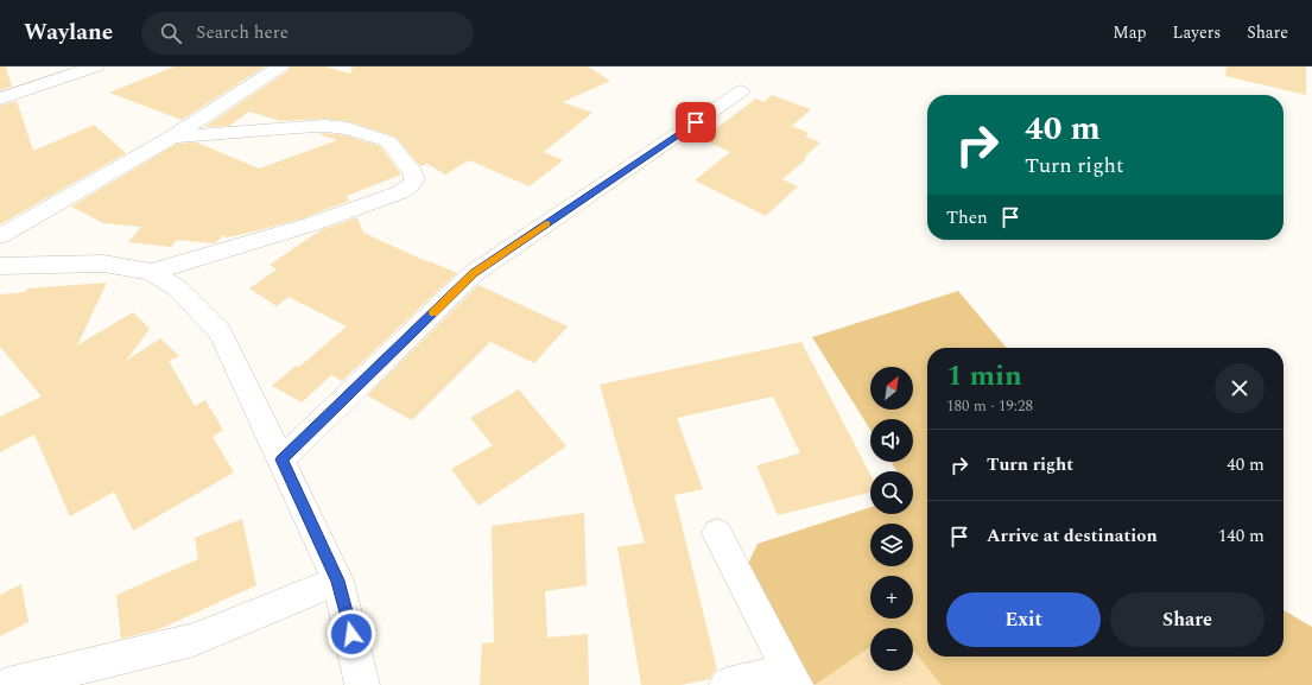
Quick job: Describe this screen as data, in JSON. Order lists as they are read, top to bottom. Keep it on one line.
{"north":"top right","page":{"header":"Waylane","search":"Search here","nav":["Map","Layers","Share"],"turn":["40 m","Turn right"],"then":"Then","heading":["1 min","180 m · 19:28"],"map_buttons":["+","−"],"list":[{"name":"Turn right","value":"40 m"},{"name":"Arrive at destination","value":"140 m"}],"buttons":["Exit","Share"]}}
